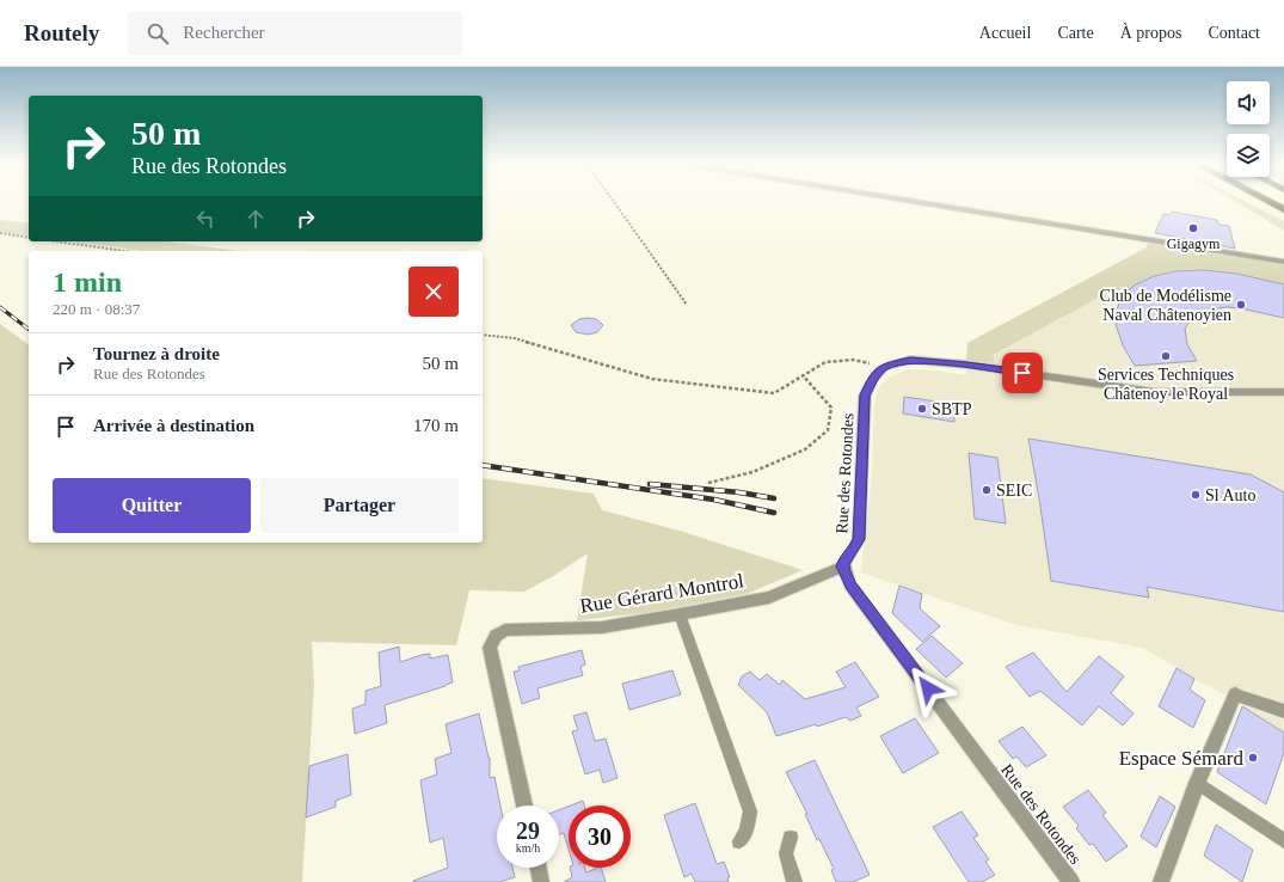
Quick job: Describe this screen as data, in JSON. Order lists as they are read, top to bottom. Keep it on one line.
{"streets":{"street":["Rue des Rotondes","Rue Gérard Montrol"]},"crossings":[["Rue des Rotondes","Rue Gérard Montrol"]],"places":["Gigagym","Club de Modélisme Naval Châtenoyien","Services Techniques Châtenoy le Royal","SBTP","SEIC","Sl Auto","Espace Sémard"],"page":{"header":"Routely","search":"Rechercher","nav":["Accueil","Carte","À propos","Contact"],"turn":["50 m","Rue des Rotondes"],"heading":["1 min","220 m · 08:37"],"list":[{"name":"Tournez à droite","note":"Rue des Rotondes","value":"50 m"},{"name":"Arrivée à destination","value":"170 m"}],"buttons":["Quitter","Partager"],"speed":"29 km/h","limit":"30"}}
